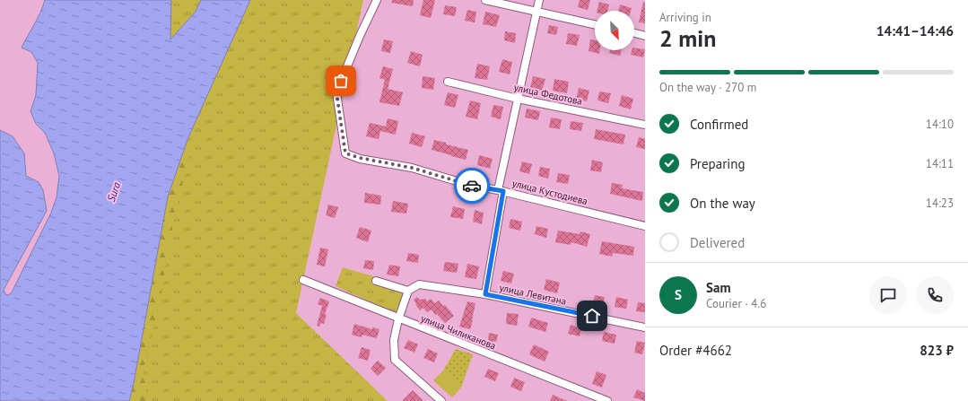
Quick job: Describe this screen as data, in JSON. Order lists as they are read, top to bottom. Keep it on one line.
{"streets":{"street":["улица Федотова","улица Кустодиева","улица Левитана","улица Чиликанова"]},"water":["Sura"],"north":"bottom right","page":{"heading":["2 min","Arriving in","14:41–14:46"],"panel":["Sam","Courier · 4.6","Order #4662","823 ₽"],"bar":"On the way · 270 m","list":[["Confirmed","14:10"],["Preparing","14:11"],["On the way","14:23"],"Delivered"],"round":"S"}}
